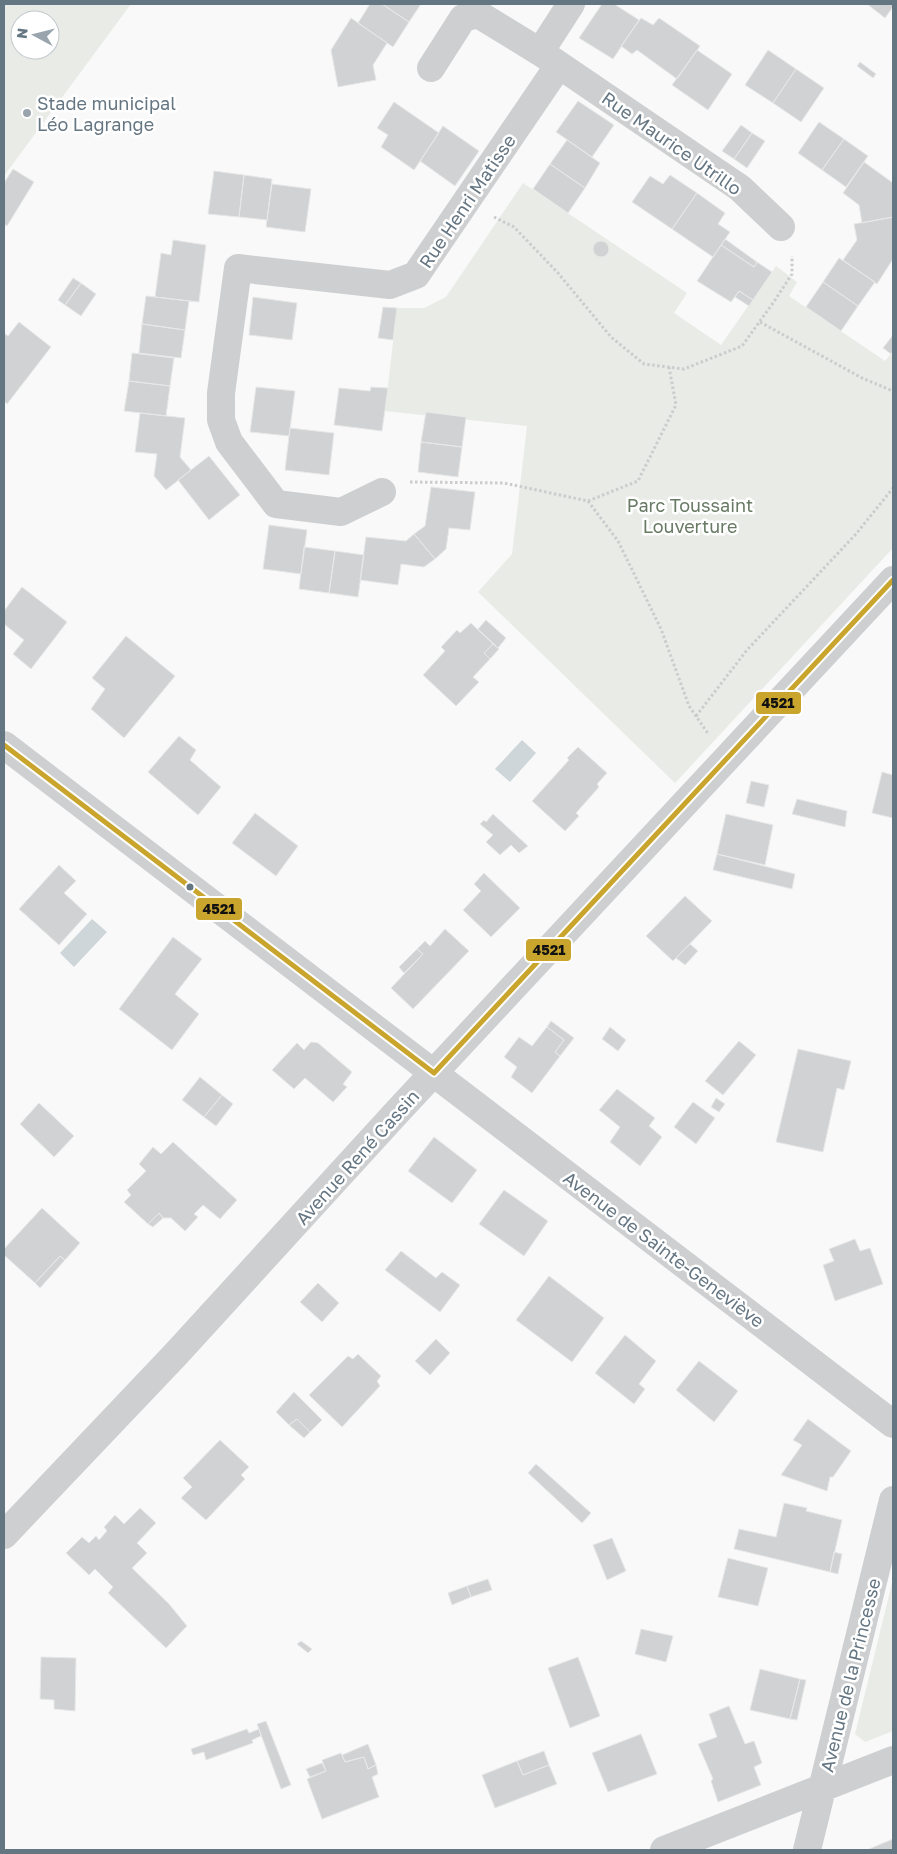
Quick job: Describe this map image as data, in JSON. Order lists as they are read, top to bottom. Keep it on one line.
{"streets":{"street":["Rue Maurice Utrillo","Rue Henri Matisse","Avenue René Cassin","Avenue de Sainte-Geneviève","Avenue de la Princesse"]},"crossings":[["Rue Maurice Utrillo","Rue Henri Matisse"],["Avenue René Cassin","Avenue de Sainte-Geneviève"]],"parks":["Parc Toussaint Louverture"],"places":["Stade municipal Léo Lagrange"],"lines":["transit line 4521"],"north":"left"}
